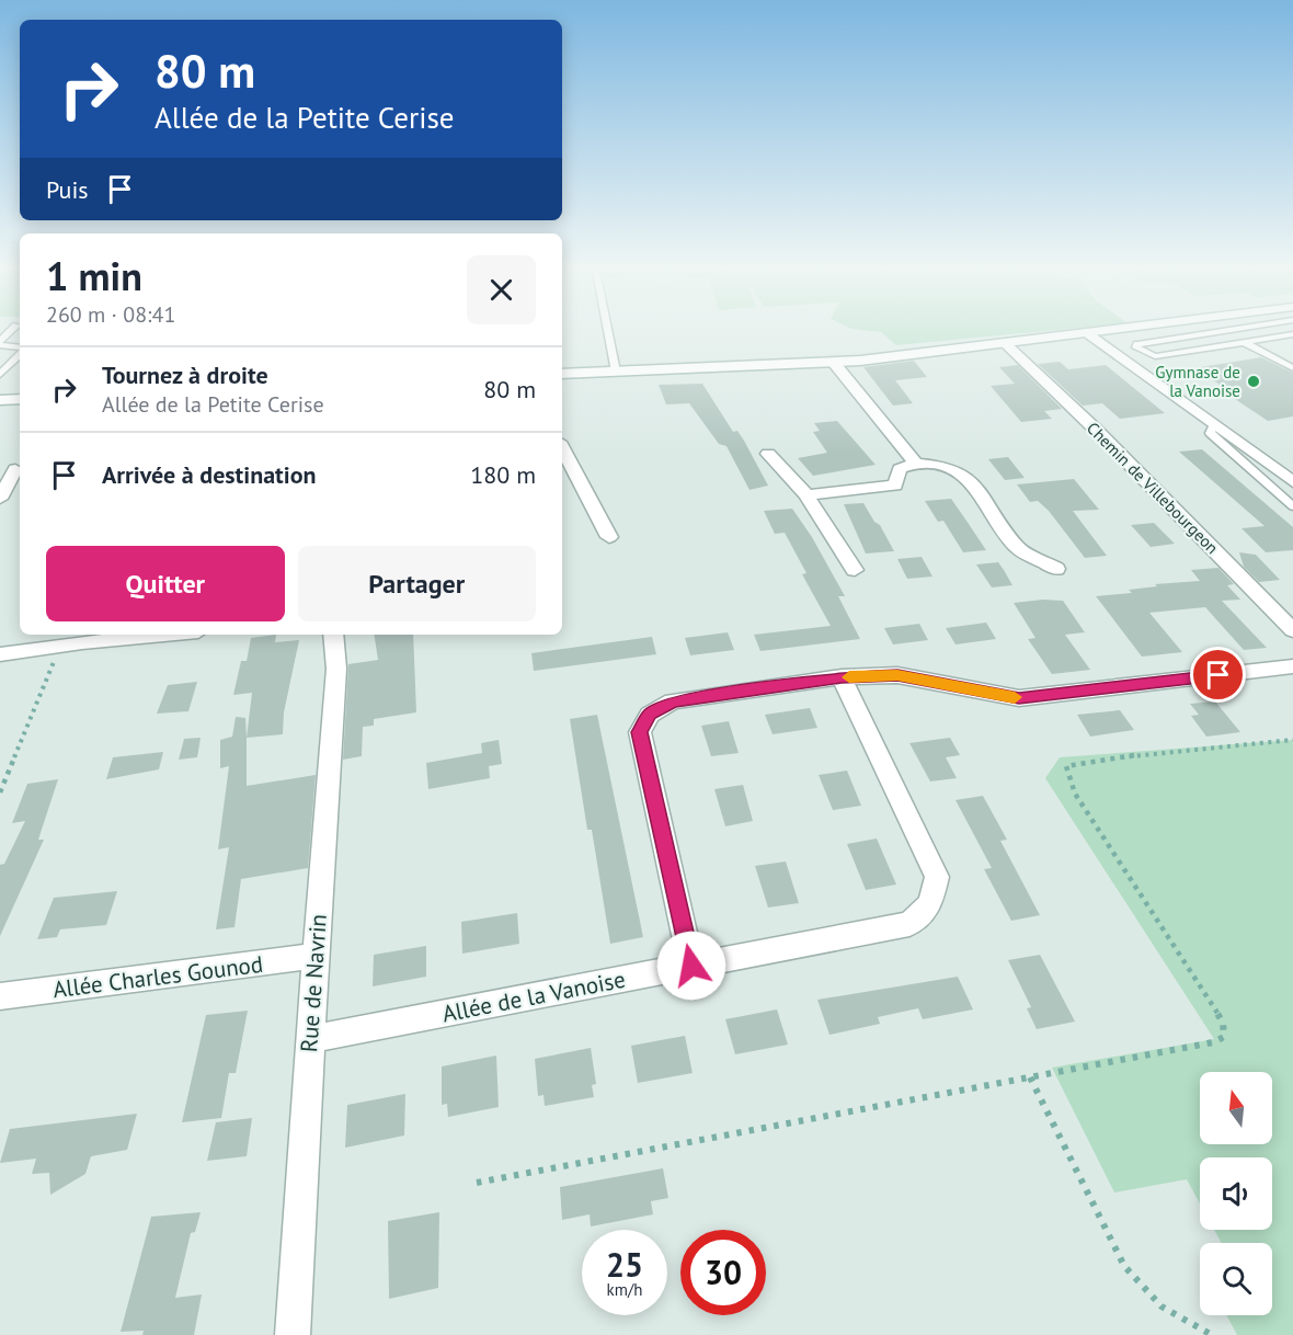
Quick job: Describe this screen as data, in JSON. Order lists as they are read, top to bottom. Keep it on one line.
{"streets":{"street":["Chemin de Villebourgeon","Allée Charles Gounod","Rue de Navrin","Allée de la Vanoise"]},"crossings":[["Allée Charles Gounod","Rue de Navrin"],["Rue de Navrin","Allée de la Vanoise"]],"places":["Gymnase de la Vanoise"],"north":"top","page":{"turn":["80 m","Allée de la Petite Cerise"],"then":"Puis","heading":["1 min","260 m · 08:41"],"list":[{"name":"Tournez à droite","note":"Allée de la Petite Cerise","value":"80 m"},{"name":"Arrivée à destination","value":"180 m"}],"buttons":["Quitter","Partager"],"speed":"25 km/h","limit":"30"}}
